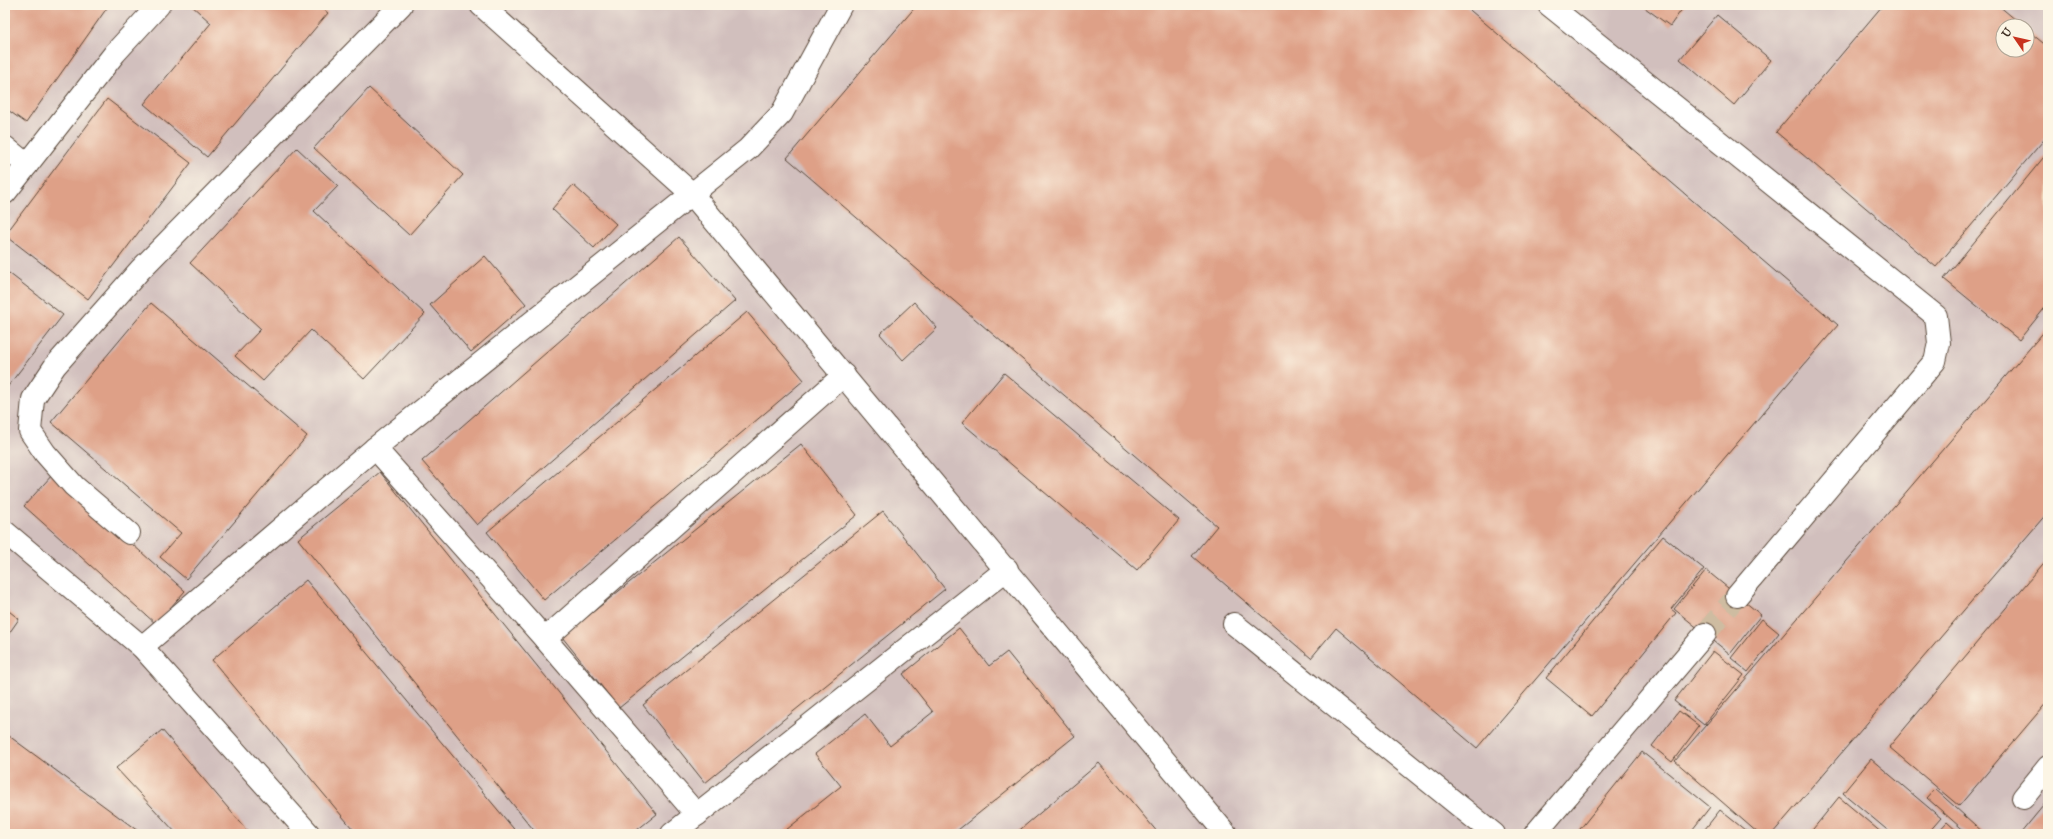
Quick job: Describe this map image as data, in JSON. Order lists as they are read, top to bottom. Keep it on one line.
{"north":"top left"}
